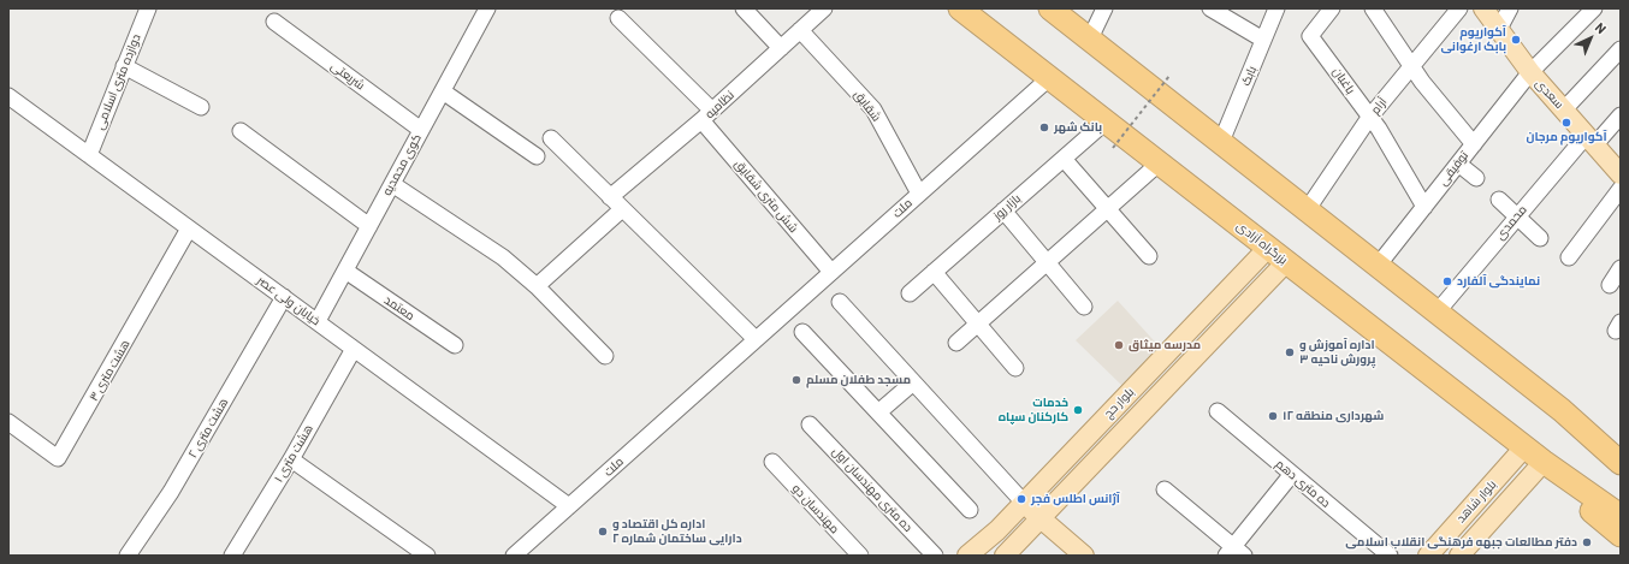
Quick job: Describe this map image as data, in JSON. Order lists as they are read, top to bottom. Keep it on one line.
{"streets":{"highway":["بزرگراه آزادی"],"main road":["سعدی","بلوار حج","بلوار شاهد"],"street":["شریعتی","بابک","باغبان","دوازده متری اسلامی","نظامیه","شقایق","آرام","کوی محمدیه","توفیقی","شش متری شقایق","بازار روز","ملت","محمدی","خیابان ولی عصر","معتمد","هشت متری ۳","هشت متری ۲","هشت متری ۱","ده متری دهم","ده متری مهندسان اول","مهندسان دو"]},"crossings":[["شریعتی","کوی محمدیه"],["باغبان","آرام"],["باغبان","توفیقی"],["دوازده متری اسلامی","خیابان ولی عصر"],["سعدی","توفیقی"],["سعدی","محمدی"],["نظامیه","شقایق"],["نظامیه","شش متری شقایق"],["شقایق","ملت"],["کوی محمدیه","خیابان ولی عصر"],["کوی محمدیه","معتمد"],["شش متری شقایق","ملت"],["بازار روز","بزرگراه آزادی"],["ملت","بزرگراه آزادی"],["ملت","خیابان ولی عصر"],["بزرگراه آزادی","بلوار حج"],["بزرگراه آزادی","بلوار شاهد"],["خیابان ولی عصر","هشت متری ۳"],["خیابان ولی عصر","هشت متری ۲"],["خیابان ولی عصر","هشت متری ۱"]],"places":["آکواریوم بابک ارغوانی","آکواریوم مرجان","بانک شهر","نمایندگی آلفارد","مدرسه میثاق","اداره آموزش و پرورش ناحیه ۳","مسجد طفلان مسلم","خدمات کارکنان سپاه","شهرداری منطقه ۱۲","آژانس اطلس فجر","اداره کل اقتصاد و دارایی ساختمان شماره ۲","دفتر مطالعات جبهه فرهنگی انقلاب اسلامی"],"north":"top right"}
